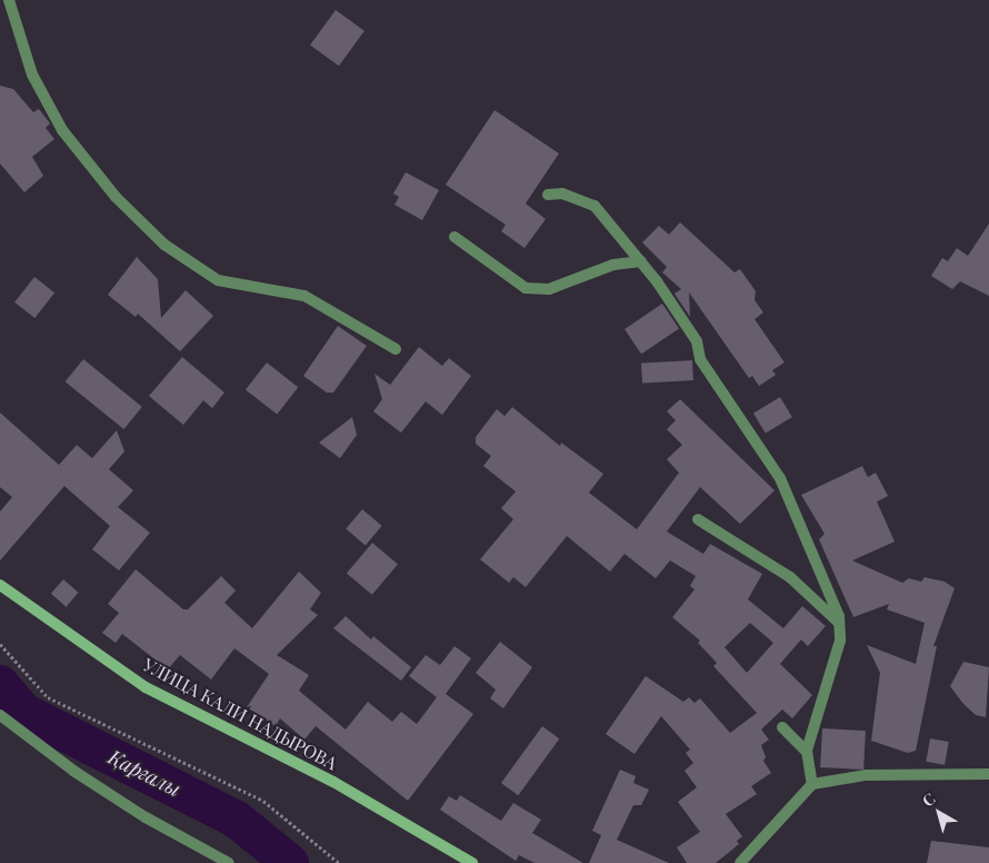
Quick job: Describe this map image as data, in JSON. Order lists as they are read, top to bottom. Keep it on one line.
{"streets":{"street":["УЛИЦА КАЛИ НАДЫРОВА"]},"water":["Қарғалы"],"north":"top left"}
